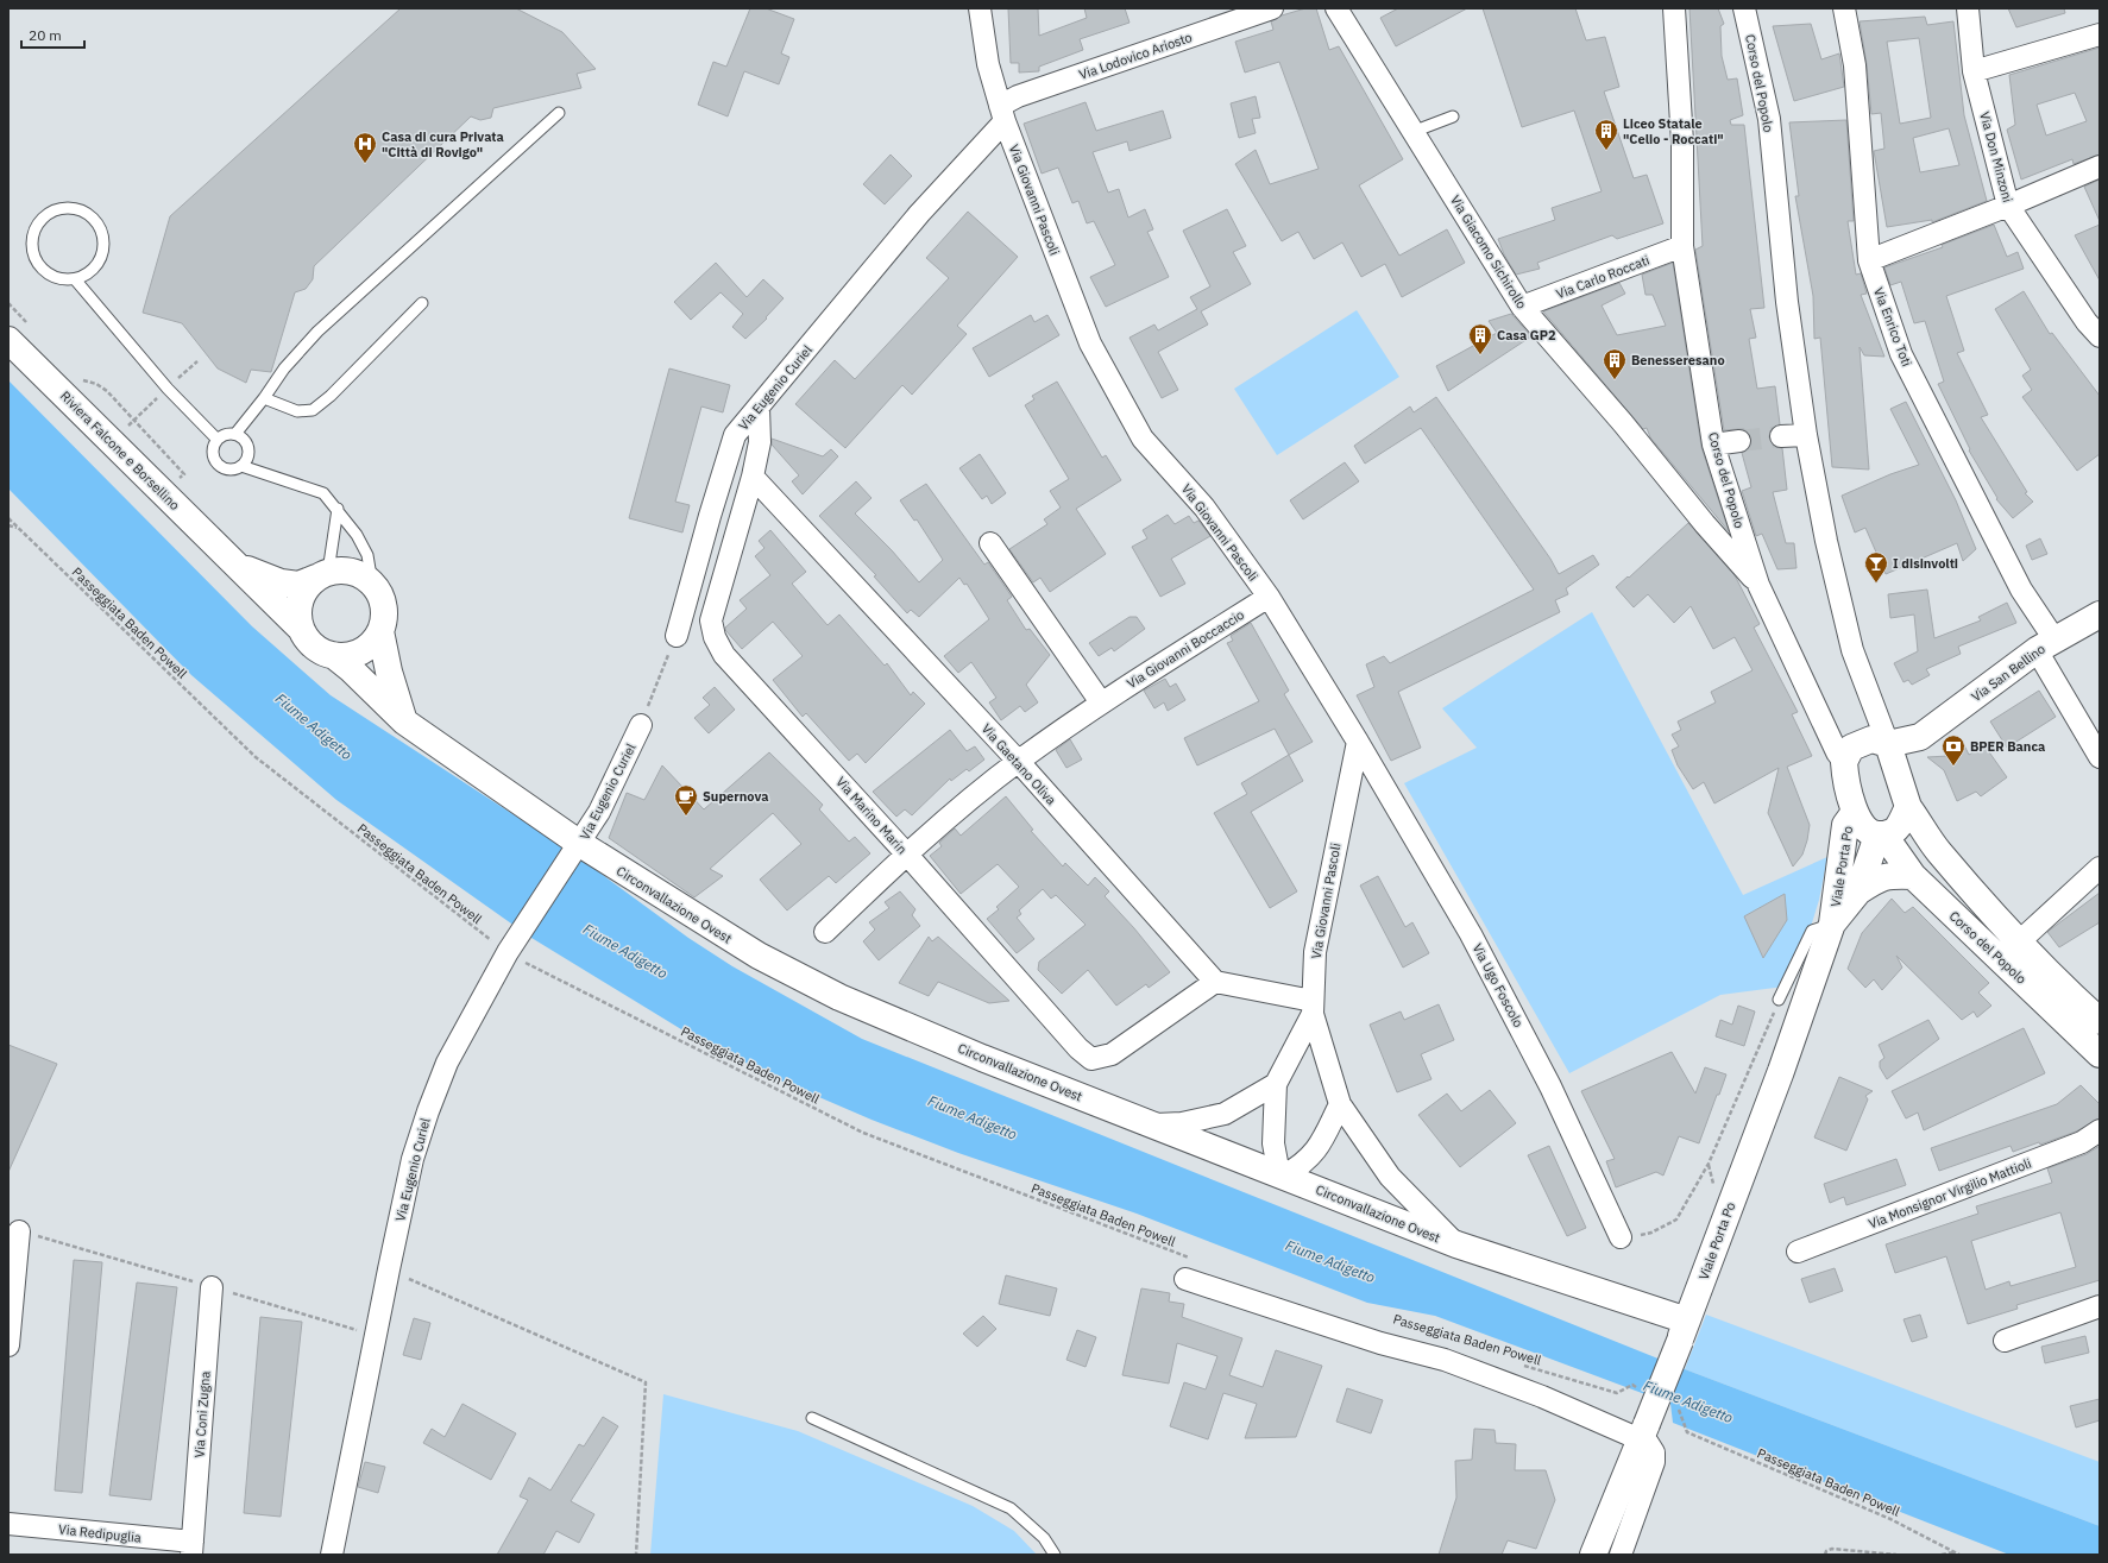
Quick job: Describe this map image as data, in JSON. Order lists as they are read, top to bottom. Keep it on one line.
{"streets":{"main road":["Corso del Popolo","Riviera Falcone e Borsellino","Via San Bellino","Viale Porta Po","Circonvallazione Ovest"],"street":["Via Lodovico Ariosto","Via Don Minzoni","Via Giovanni Pascoli","Via Giacomo Sichirollo","Via Carlo Roccati","Via Enrico Toti","Via Eugenio Curiel","Via Giovanni Boccaccio","Via Gaetano Oliva","Via Marino Marin","Via Ugo Foscolo","Via Monsignor Virgilio Mattioli","Via Coni Zugna","Via Redipuglia"],"path":["Passeggiata Baden Powell"]},"crossings":[["Via Lodovico Ariosto","Via Giovanni Pascoli"],["Via Lodovico Ariosto","Via Eugenio Curiel"],["Corso del Popolo","Via Giacomo Sichirollo"],["Corso del Popolo","Via Carlo Roccati"],["Corso del Popolo","Via San Bellino"],["Corso del Popolo","Viale Porta Po"],["Via Giovanni Pascoli","Via Eugenio Curiel"],["Via Giovanni Pascoli","Via Giovanni Boccaccio"],["Via Giovanni Pascoli","Via Ugo Foscolo"],["Via Giacomo Sichirollo","Via Carlo Roccati"],["Via Enrico Toti","Via San Bellino"],["Via Eugenio Curiel","Passeggiata Baden Powell"],["Via Eugenio Curiel","Via Marino Marin"],["Via Eugenio Curiel","Circonvallazione Ovest"],["Riviera Falcone e Borsellino","Circonvallazione Ovest"],["Via Giovanni Boccaccio","Via Gaetano Oliva"],["Via Giovanni Boccaccio","Via Marino Marin"],["Via Gaetano Oliva","Via Marino Marin"],["Viale Porta Po","Circonvallazione Ovest"],["Via Coni Zugna","Via Redipuglia"]],"water":["Fiume Adigetto"],"places":{"building":["Liceo Statale \"Celio - Roccati\"","Casa GP2","Benesseresano"],"hospital":["Casa di cura Privata \"Città di Rovigo\""],"bar":["I disinvolti"],"bank":["BPER Banca"],"cafe":["Supernova"]},"scale_bar":"20 m"}
